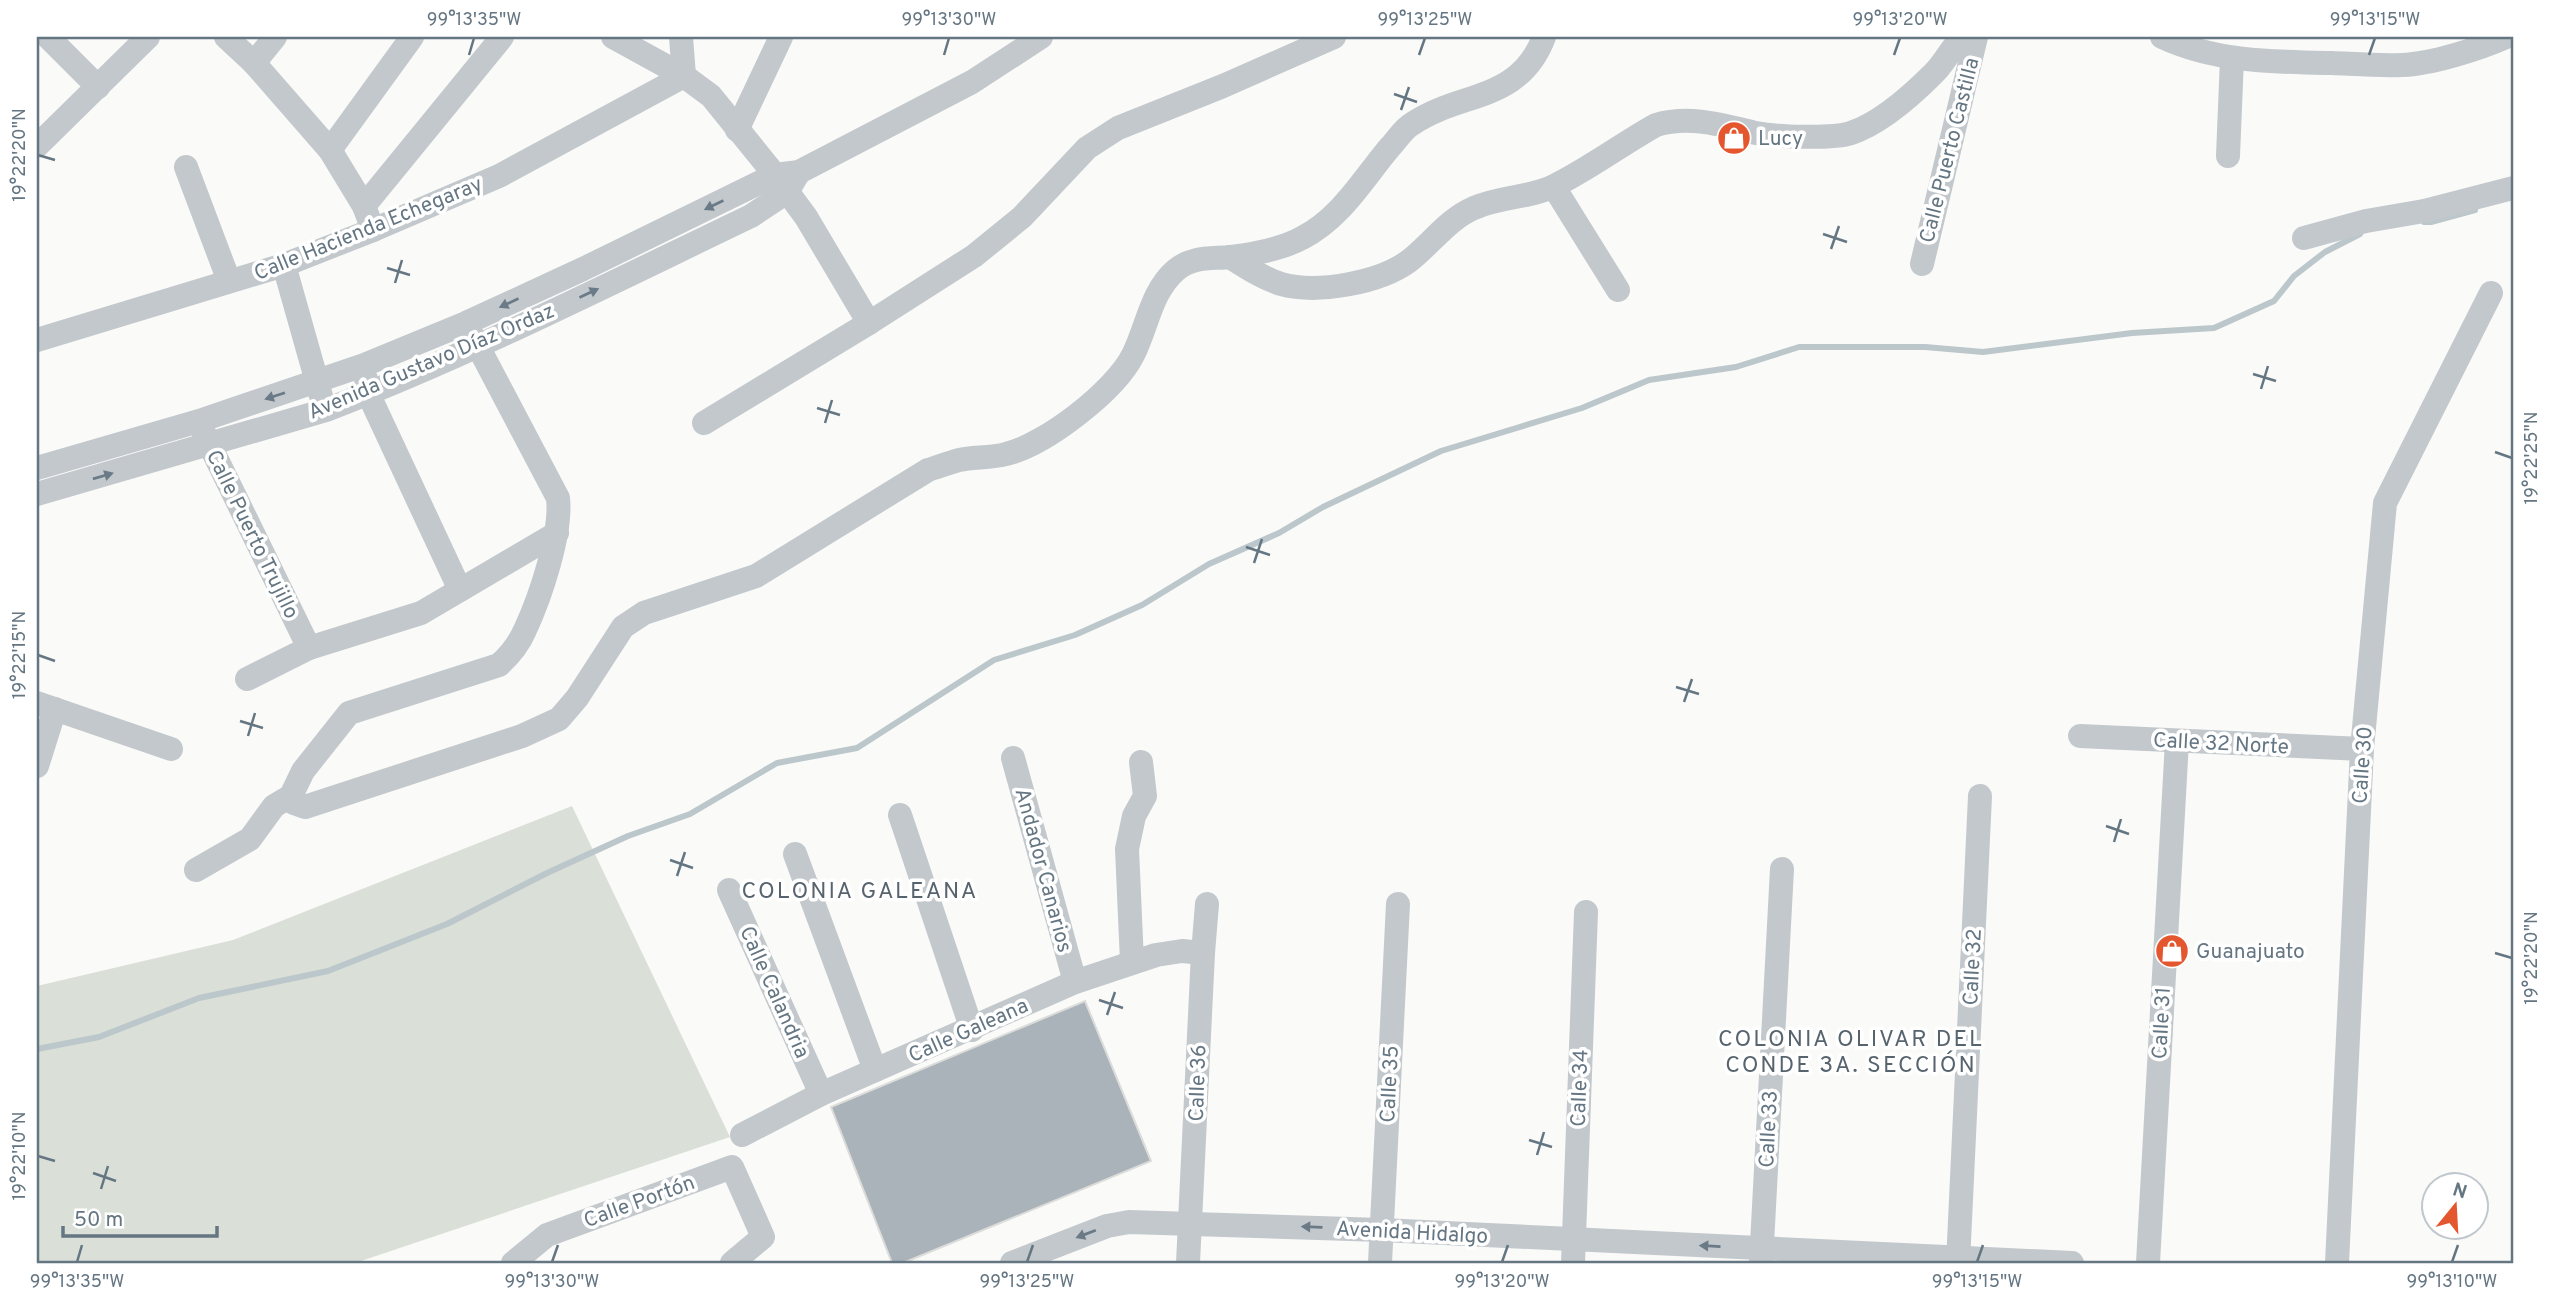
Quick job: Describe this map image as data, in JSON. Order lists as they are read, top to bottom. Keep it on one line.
{"streets":{"street":["Calle Puerto Castilla","Calle Hacienda Echegaray","Avenida Gustavo Díaz Ordaz","Calle Puerto Trujillo","Calle 32 Norte","Calle 30","Andador Canarios","Calle 32","Calle Calandria","Calle 31","Calle Galeana","Calle 36","Calle 35","Calle 34","Calle 33","Calle Portón","Avenida Hidalgo"]},"crossings":[["Avenida Gustavo Díaz Ordaz","Calle Puerto Trujillo"],["Calle 32 Norte","Calle 30"],["Calle 32 Norte","Calle 31"],["Andador Canarios","Calle Galeana"],["Calle 32","Avenida Hidalgo"],["Calle Calandria","Calle Galeana"],["Calle Galeana","Calle 36"],["Calle 36","Avenida Hidalgo"],["Calle 35","Avenida Hidalgo"],["Calle 34","Avenida Hidalgo"],["Calle 33","Avenida Hidalgo"]],"one_way":["Avenida Hidalgo"],"districts":["COLONIA GALEANA","COLONIA OLIVAR DEL CONDE 3A. SECCIÓN"],"places":{"shop":["Lucy","Guanajuato"]},"scale_bar":"50 m","north":"top","coordinates":["99°13'35\"W","99°13'30\"W","99°13'25\"W","99°13'20\"W","99°13'15\"W","19°22'20\"N","19°22'25\"N","19°22'15\"N","19°22'10\"N","99°13'10\"W"]}
